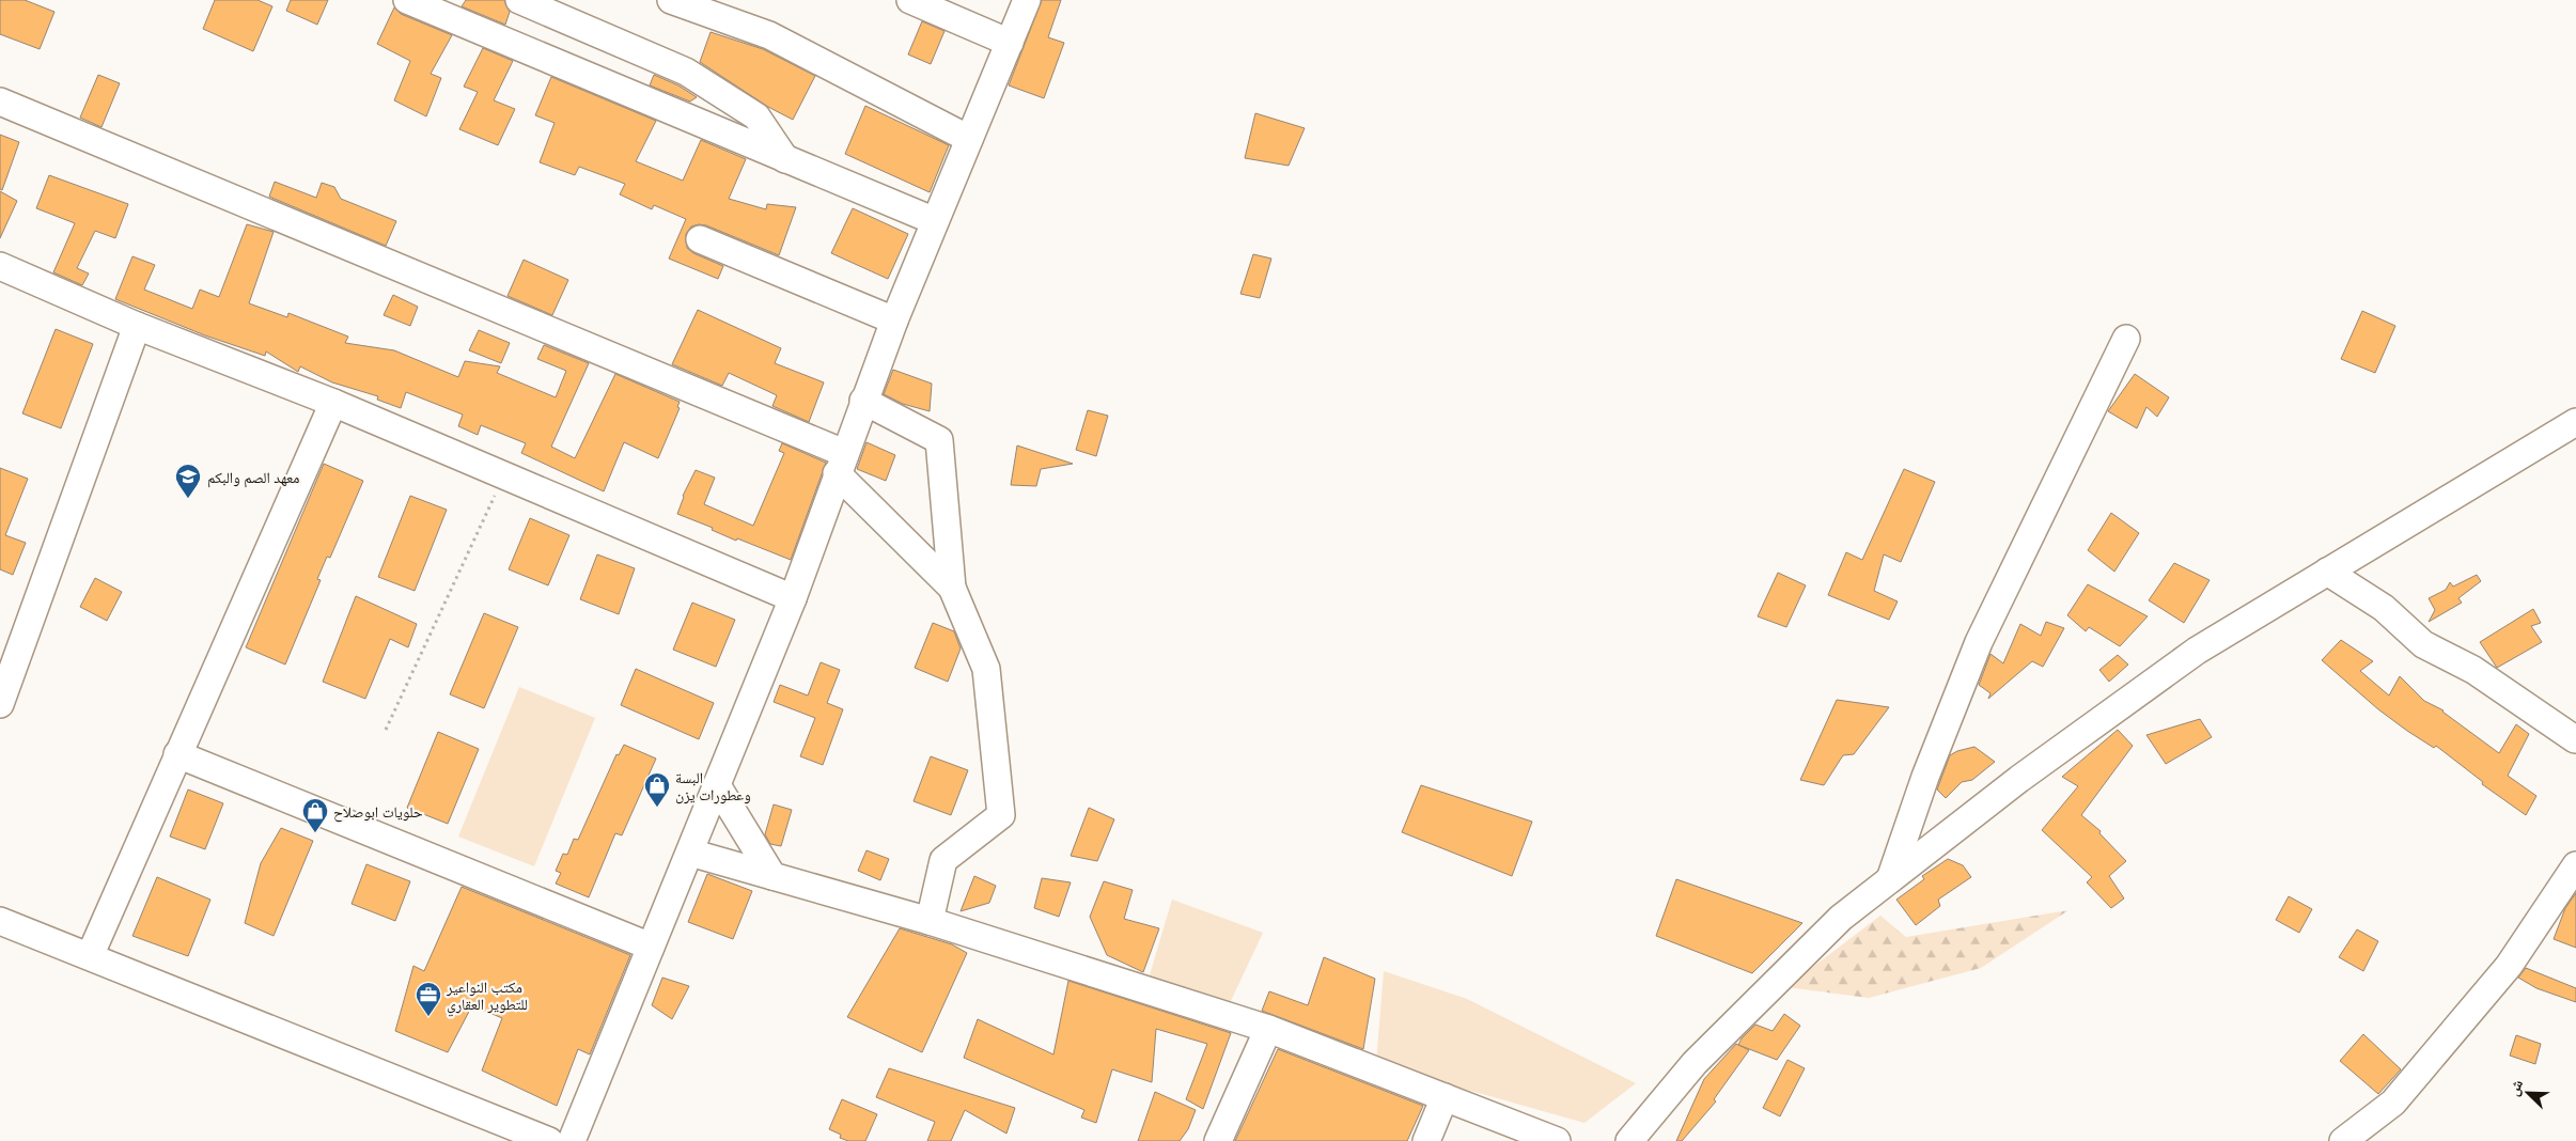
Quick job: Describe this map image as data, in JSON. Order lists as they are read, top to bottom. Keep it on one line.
{"places":{"school or university":["معهد الصم والبكم"],"shop":["البسة وعطورات يزن","حلويات ابوصلاح"],"office":["مكتب النواعير للتطوير العقاري"]},"north":"top left"}
